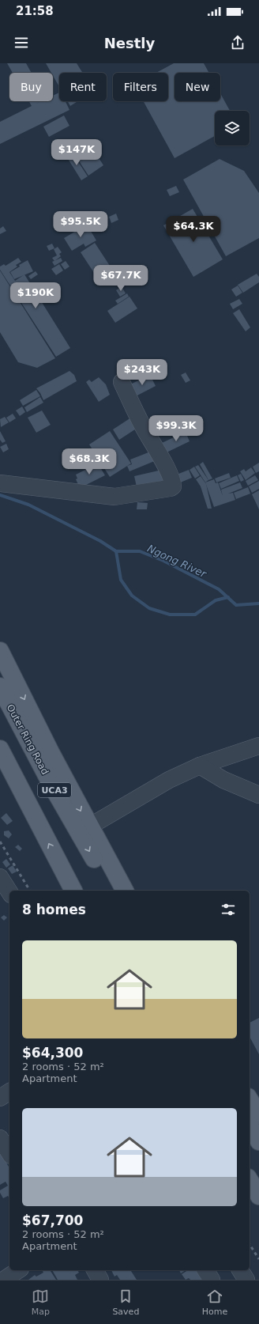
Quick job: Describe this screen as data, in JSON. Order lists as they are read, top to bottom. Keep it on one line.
{"streets":{"main road":["Outer Ring Road","UCA3"]},"water":["Ngong River"],"page":{"status":"21:58","header":"Nestly","chip":["Buy","Rent","Filters","New"],"price":["$147K","$95.5K","$64.3K","$67.7K","$190K","$243K","$99.3K","$68.3K"],"heading":"8 homes","list":[{"name":"$64,300","note":"2 rooms · 52 m² · Apartment"},{"name":"$67,700","note":"2 rooms · 52 m² · Apartment"}],"tabs":["Map","Saved","Home"]}}
